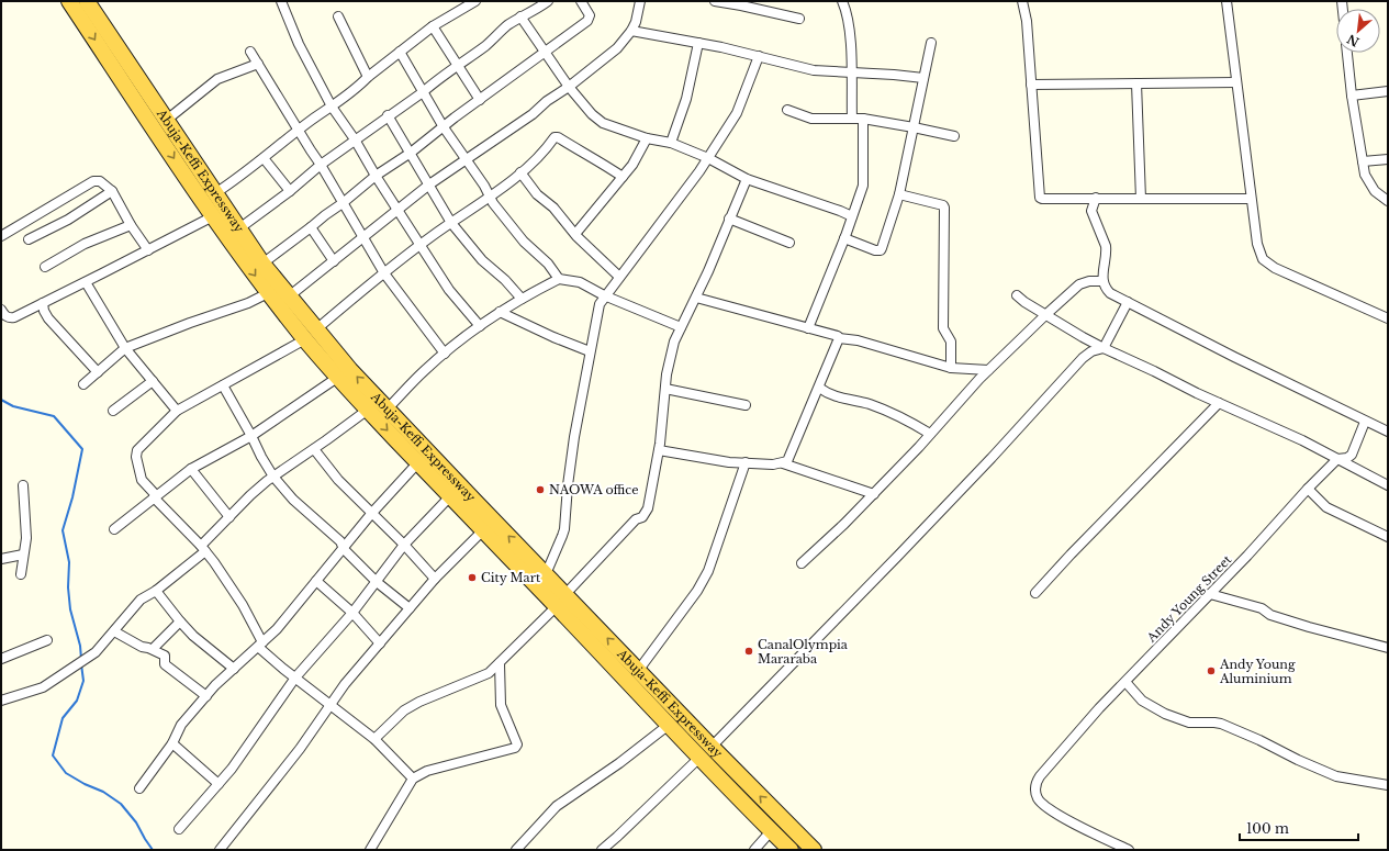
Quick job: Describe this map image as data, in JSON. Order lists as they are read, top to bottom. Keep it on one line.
{"streets":{"highway":["Abuja-Keffi Expressway"],"street":["Andy Young Street"]},"places":["NAOWA office","City Mart","CanalOlympia Mararaba","Andy Young Aluminium"],"scale_bar":"100 m","north":"bottom left"}
